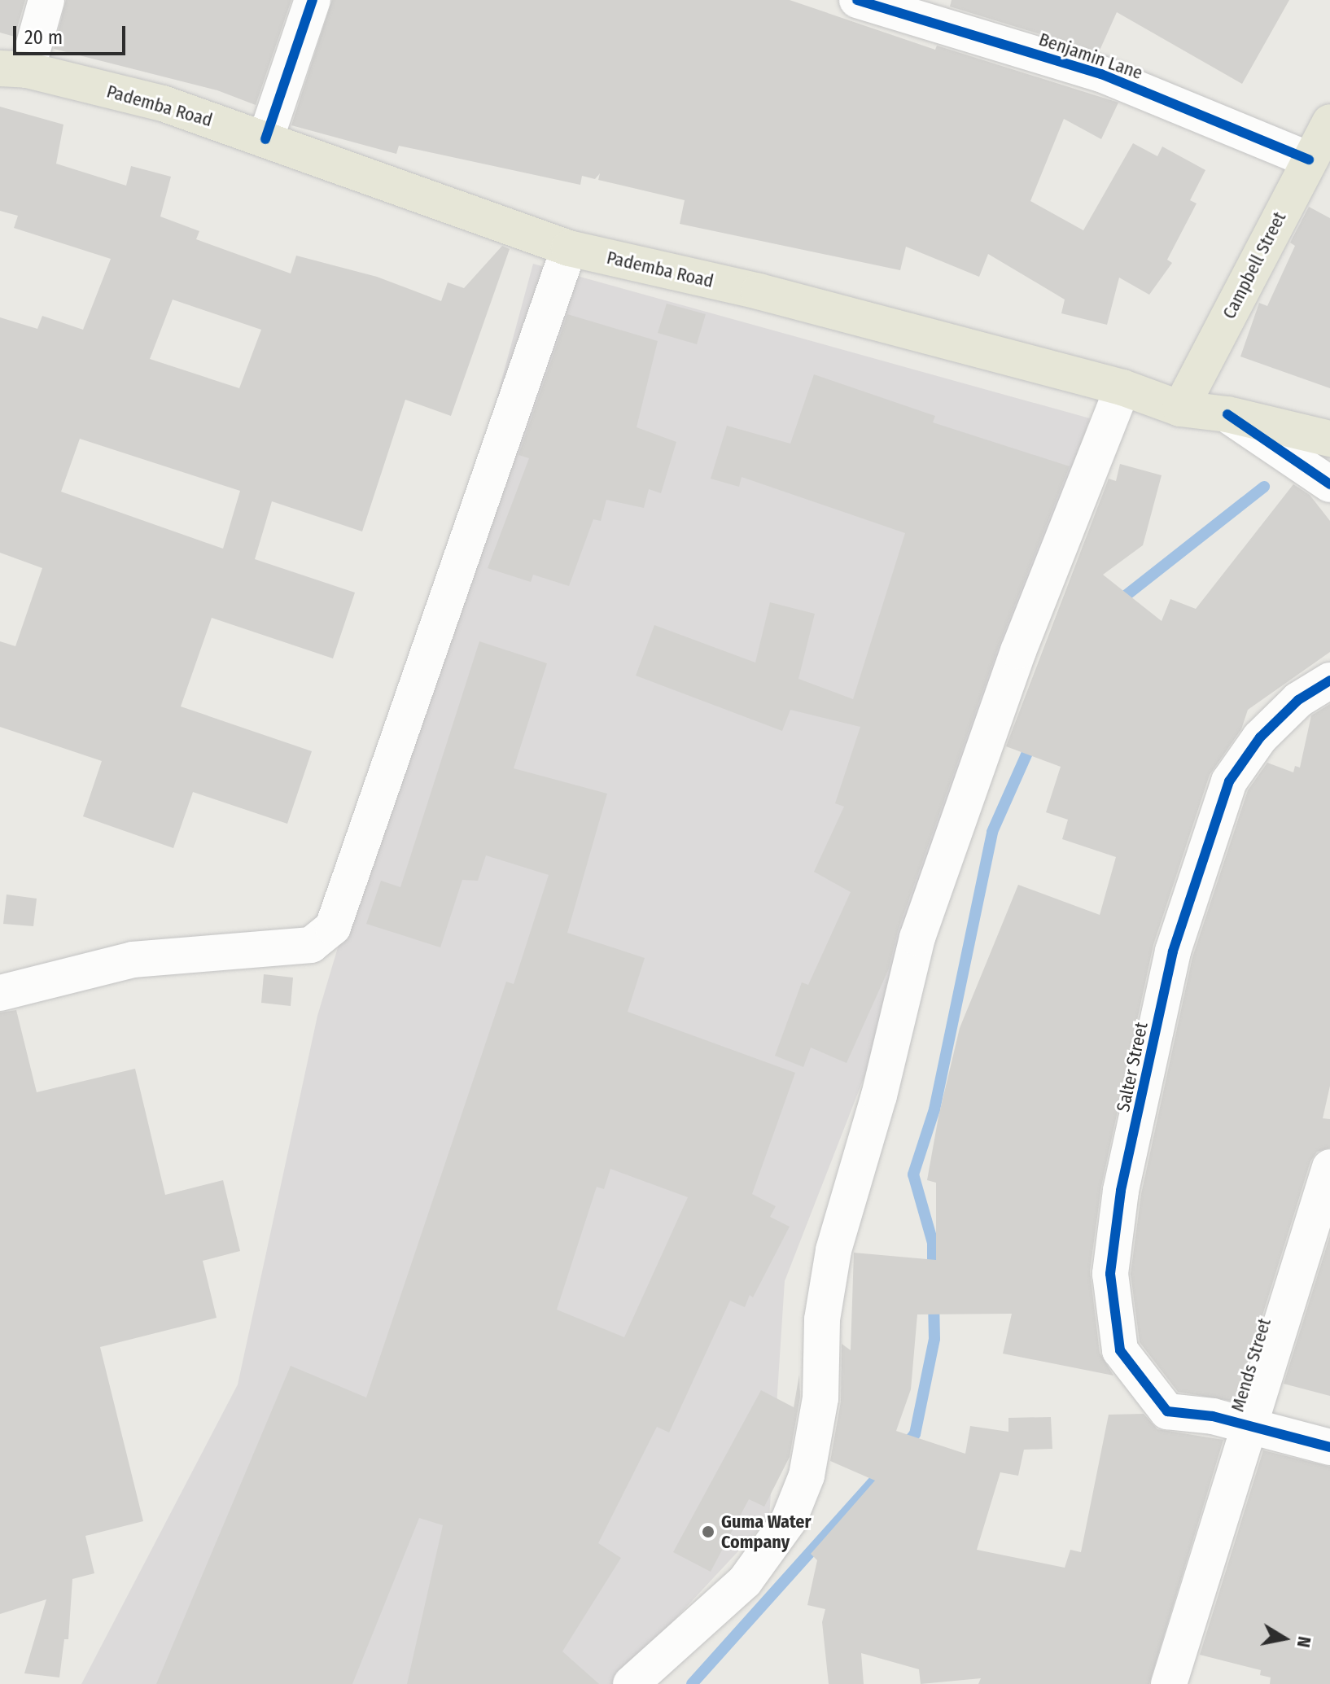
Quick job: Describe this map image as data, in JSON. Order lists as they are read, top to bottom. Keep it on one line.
{"streets":{"main road":["Pademba Road","Campbell Street"],"street":["Benjamin Lane","Salter Street","Mends Street"]},"crossings":[["Benjamin Lane","Campbell Street"],["Pademba Road","Campbell Street"],["Salter Street","Mends Street"]],"places":["Guma Water Company"],"scale_bar":"20 m","north":"right"}
